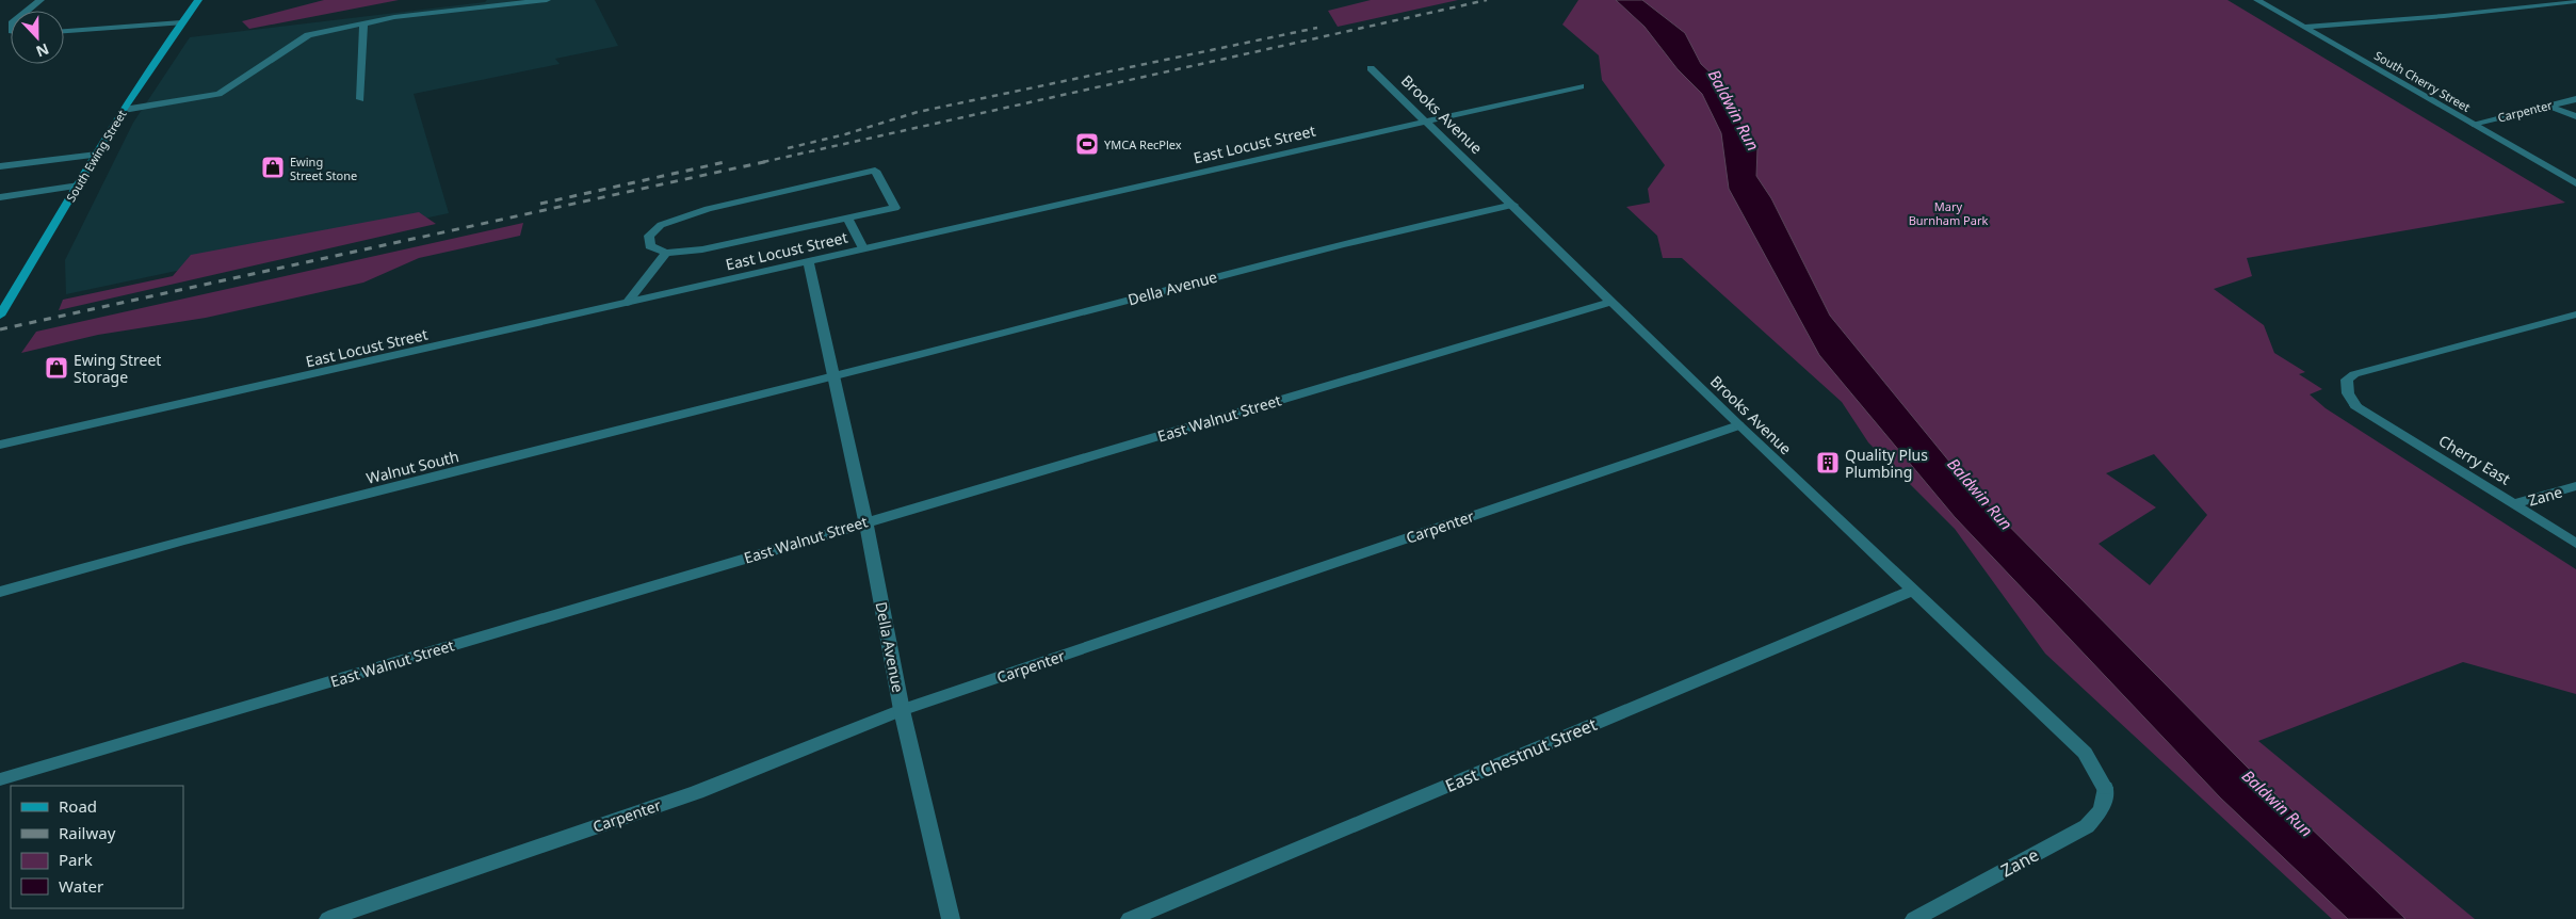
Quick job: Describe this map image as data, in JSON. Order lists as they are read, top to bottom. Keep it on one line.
{"streets":{"street":["South Cherry Street","Carpenter","Brooks Avenue","East Locust Street","South Ewing Street","Della Avenue","East Walnut Street","Cherry East","Walnut South","Zane","East Chestnut Street"]},"crossings":[["South Cherry Street","Carpenter"],["Carpenter","Brooks Avenue"],["Carpenter","Della Avenue"],["Brooks Avenue","East Locust Street"],["Brooks Avenue","Della Avenue"],["Brooks Avenue","East Walnut Street"],["Brooks Avenue","Zane"],["Brooks Avenue","East Chestnut Street"],["East Locust Street","Della Avenue"],["Della Avenue","East Walnut Street"],["Della Avenue","Walnut South"],["Cherry East","Zane"]],"water":["Baldwin Run"],"parks":["Mary Burnham Park"],"places":{"sports":["YMCA RecPlex"],"shop":["Ewing Street Stone","Ewing Street Storage"],"building":["Quality Plus Plumbing"]},"legend":["Road","Railway","Park","Water"],"north":"bottom"}
